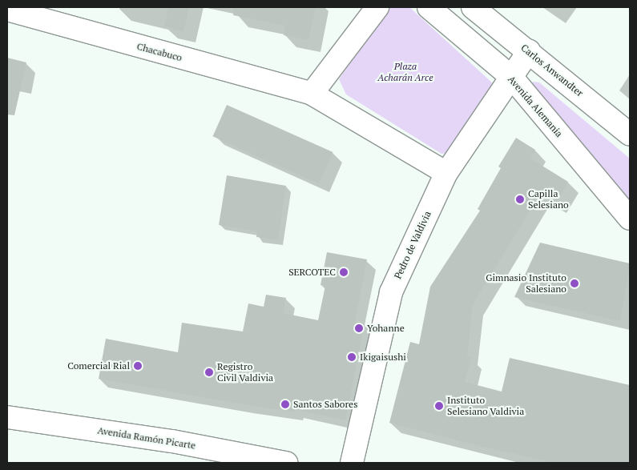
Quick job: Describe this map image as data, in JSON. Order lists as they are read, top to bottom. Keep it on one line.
{"streets":{"street":["Chacabuco","Carlos Anwandter","Avenida Alemania","Pedro de Valdivia","Avenida Ramón Picarte"]},"crossings":[["Chacabuco","Pedro de Valdivia"],["Carlos Anwandter","Pedro de Valdivia"],["Avenida Alemania","Pedro de Valdivia"]],"parks":["Plaza Acharán Arce"],"places":["Capilla Selesiano","SERCOTEC","Gimnasio Instituto Salesiano","Yohanne","Ikigaisushi","Comercial Rial","Registro Civil Valdivia","Santos Sabores","Instituto Selesiano Valdivia"]}
